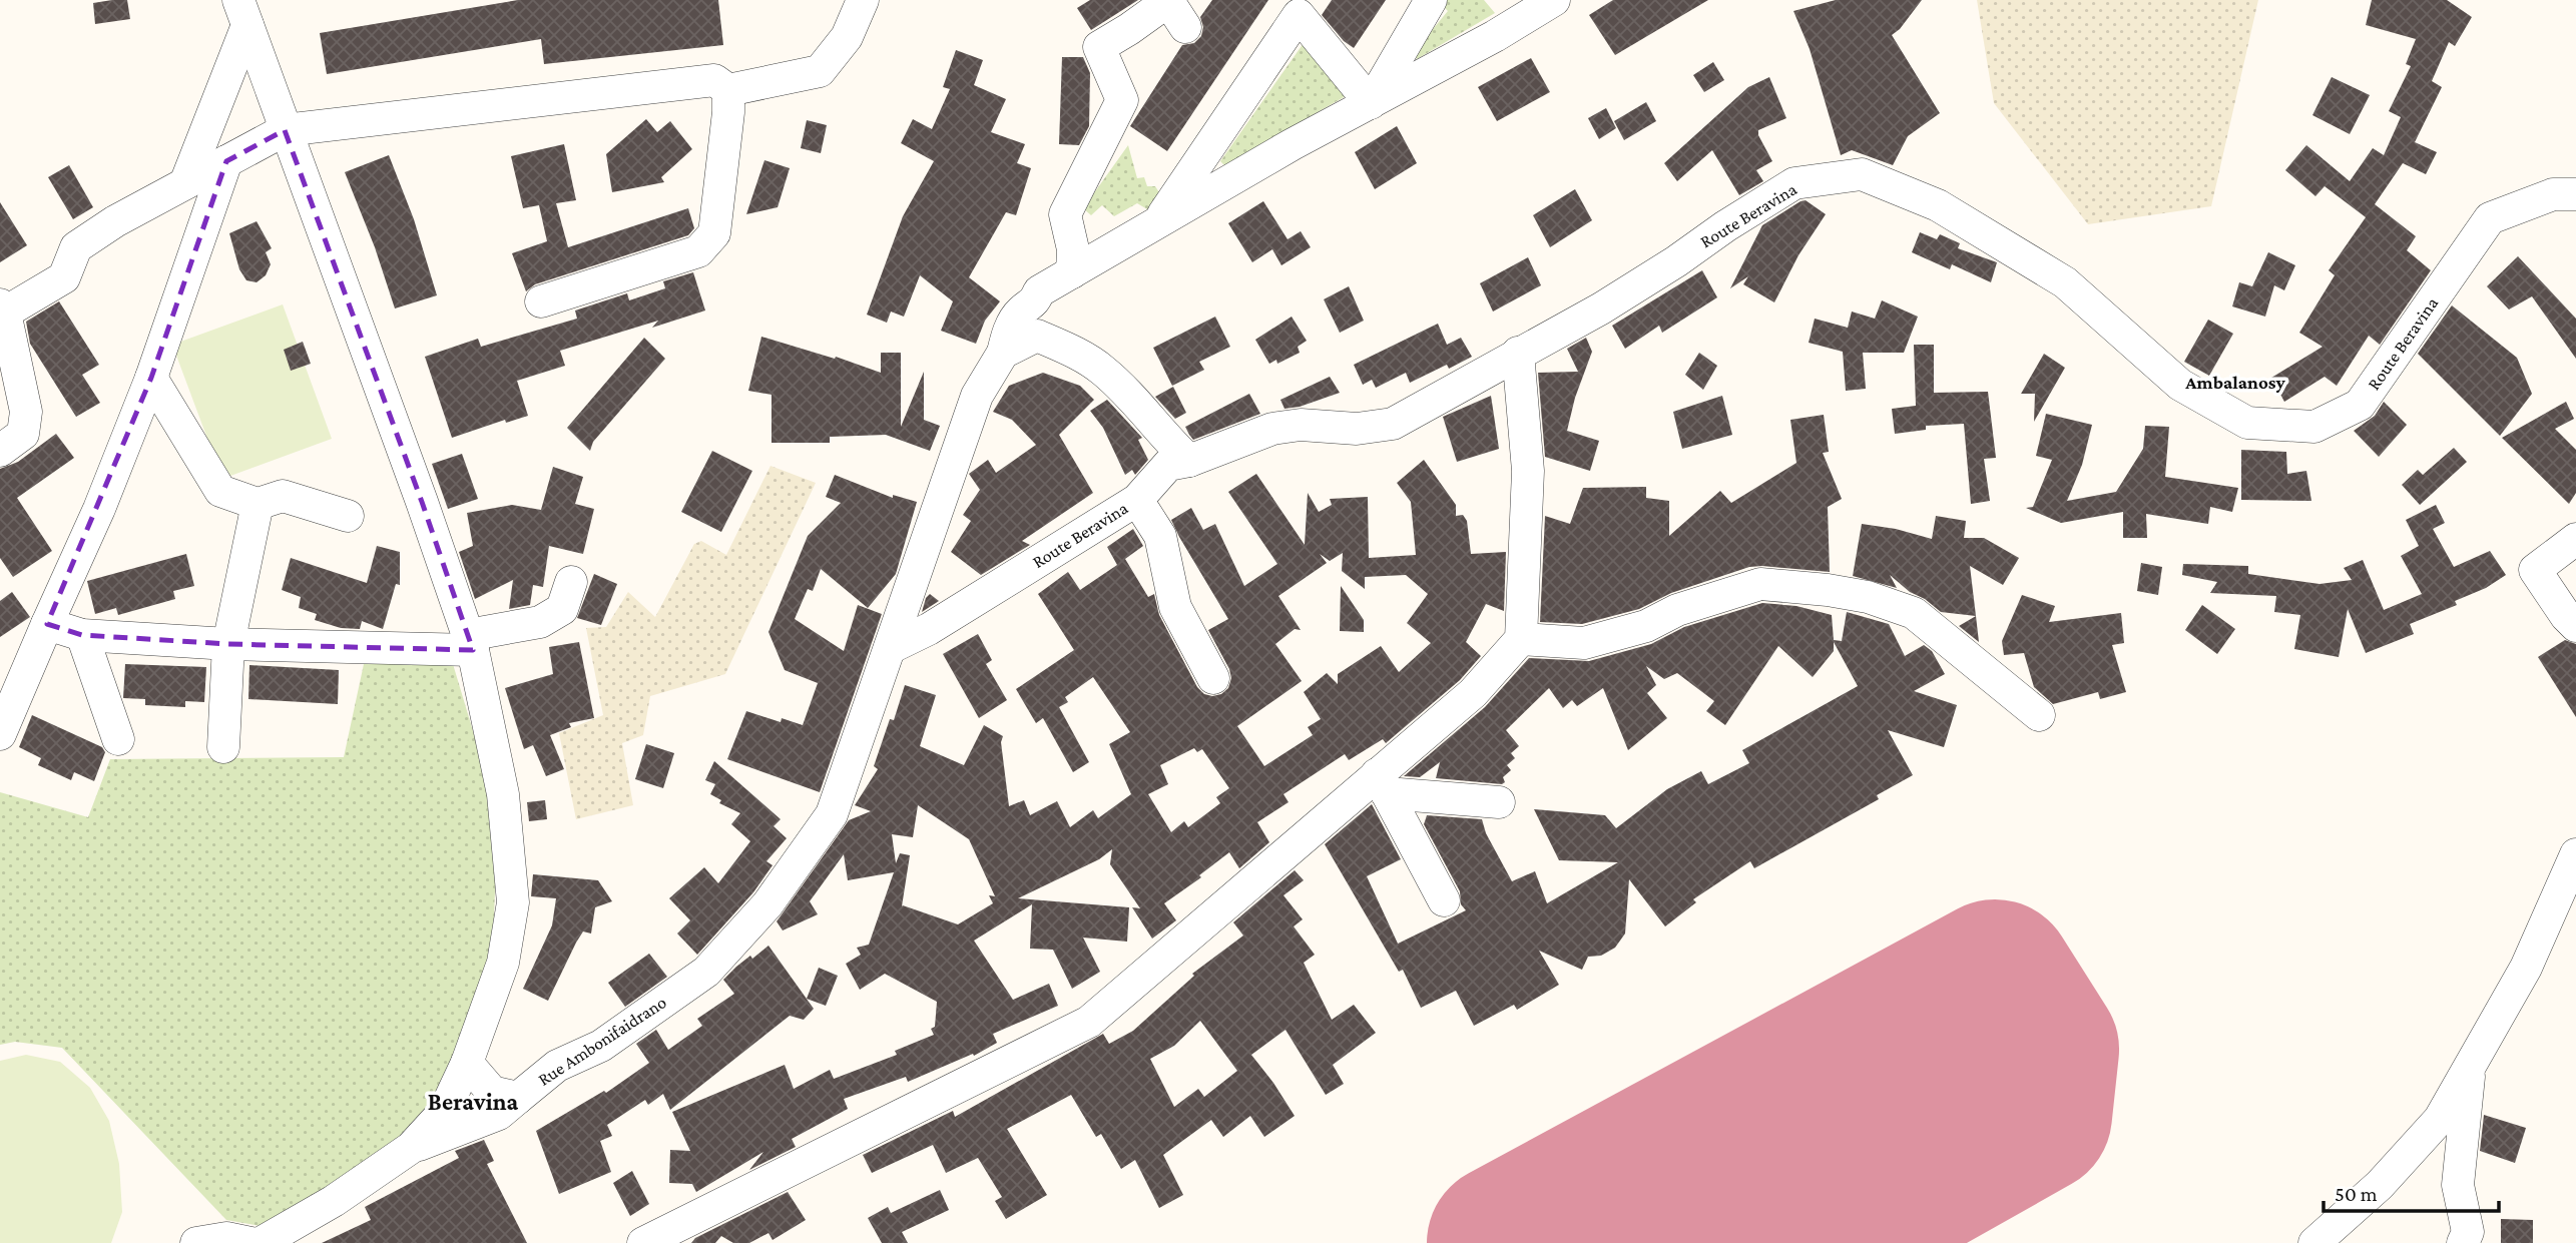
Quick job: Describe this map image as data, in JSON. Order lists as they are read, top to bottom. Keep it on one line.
{"streets":{"street":["Route Beravina","Rue Ambonifaidrano"]},"crossings":[["Route Beravina","Rue Ambonifaidrano"]],"districts":["Ambalanosy","Beravina"],"scale_bar":"50 m"}
